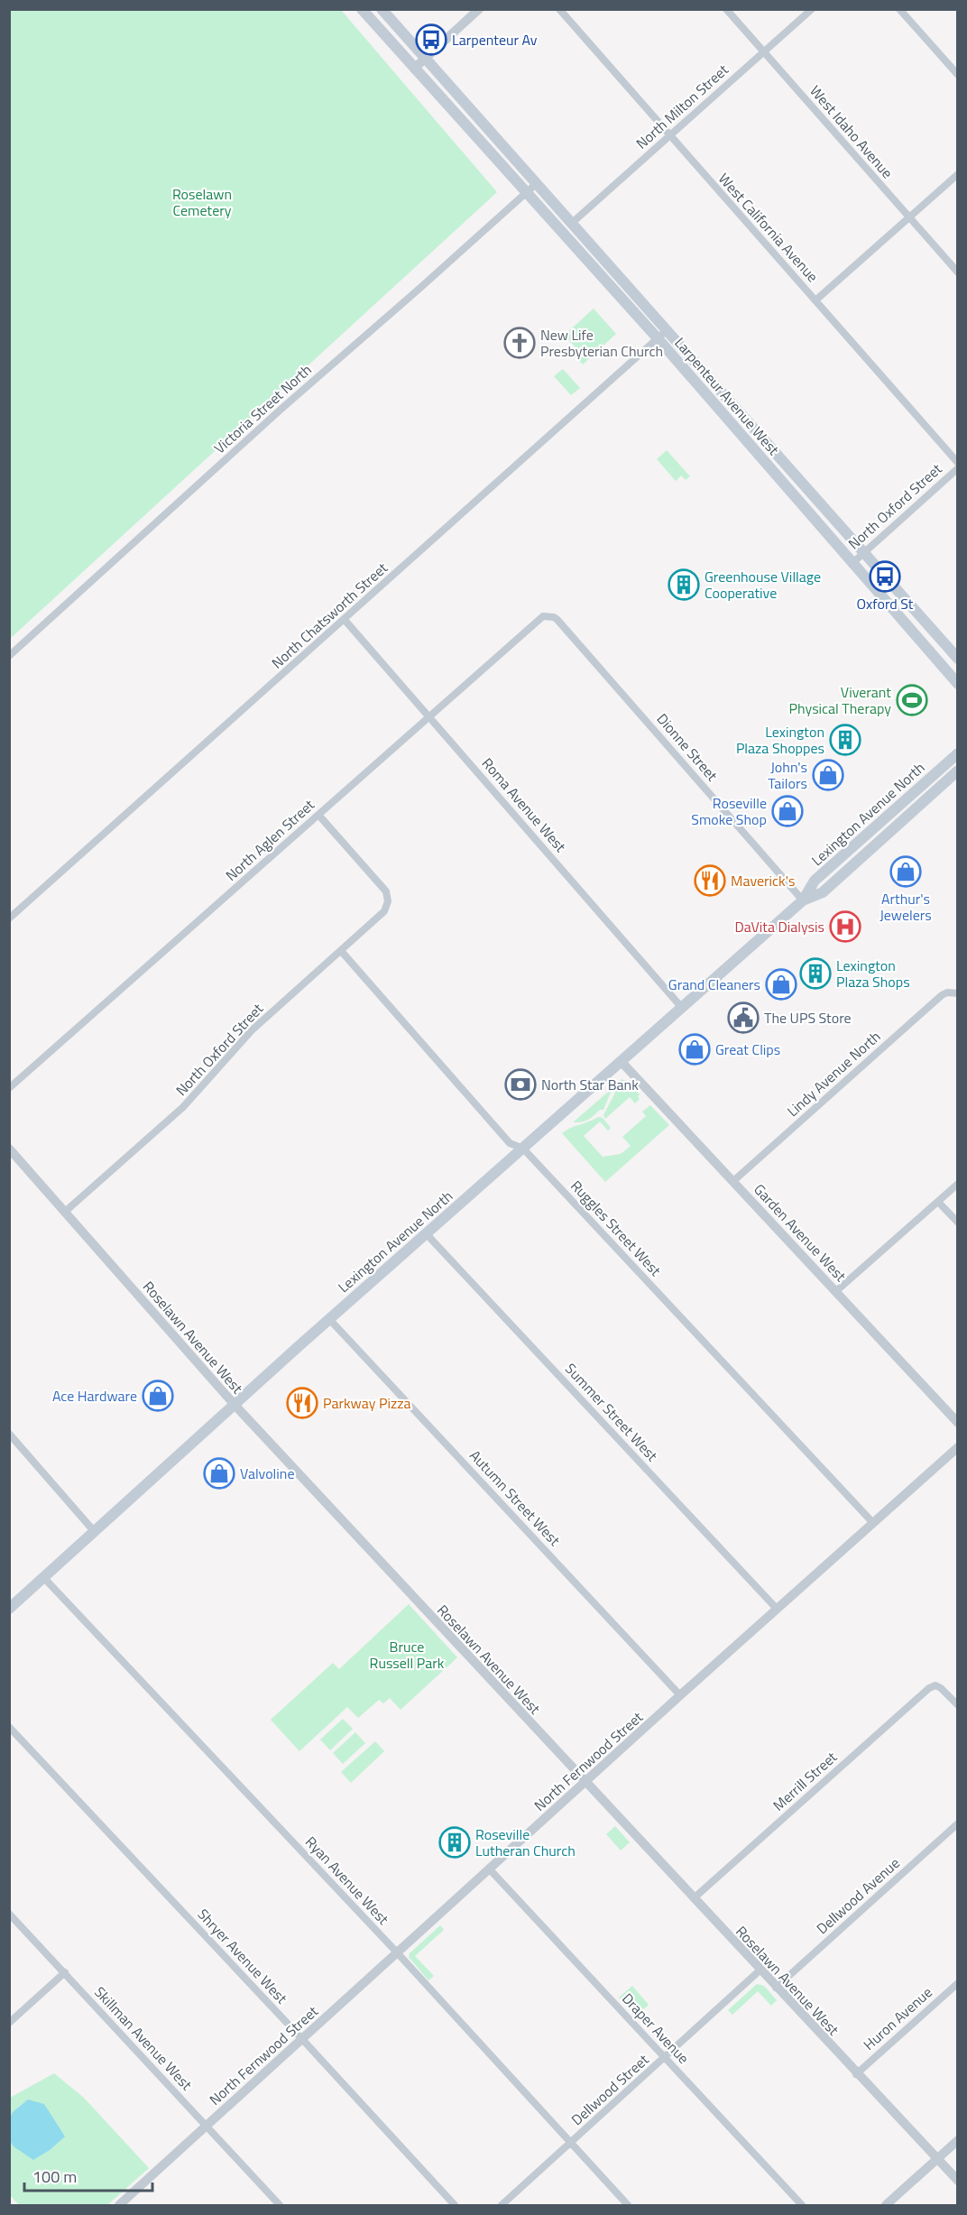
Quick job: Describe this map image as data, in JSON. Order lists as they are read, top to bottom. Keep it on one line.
{"streets":{"main road":["Larpenteur Avenue West","Lexington Avenue North"],"street":["North Milton Street","West Idaho Avenue","West California Avenue","Victoria Street North","North Oxford Street","North Chatsworth Street","Dionne Street","Roma Avenue West","North Aglen Street","Lindy Avenue North","Ruggles Street West","Garden Avenue West","Roselawn Avenue West","Summer Street West","Autumn Street West","North Fernwood Street","Merrill Street","Ryan Avenue West","Dellwood Avenue","Shryer Avenue West","Huron Avenue","Draper Avenue","Skillman Avenue West","Dellwood Street"]},"crossings":[["North Milton Street","West Idaho Avenue"],["North Milton Street","West California Avenue"],["North Milton Street","Larpenteur Avenue West"],["Larpenteur Avenue West","Victoria Street North"],["Larpenteur Avenue West","North Oxford Street"],["Larpenteur Avenue West","North Chatsworth Street"],["North Oxford Street","North Aglen Street"],["North Oxford Street","Ruggles Street West"],["North Oxford Street","Roselawn Avenue West"],["North Chatsworth Street","Roma Avenue West"],["Dionne Street","Lexington Avenue North"],["Dionne Street","North Aglen Street"],["Roma Avenue West","Lexington Avenue North"],["Roma Avenue West","North Aglen Street"],["Lexington Avenue North","Ruggles Street West"],["Lexington Avenue North","Garden Avenue West"],["Lexington Avenue North","Roselawn Avenue West"],["Lexington Avenue North","Summer Street West"],["Lexington Avenue North","Autumn Street West"],["Lexington Avenue North","Ryan Avenue West"],["Lindy Avenue North","Garden Avenue West"],["Ruggles Street West","North Fernwood Street"],["Roselawn Avenue West","North Fernwood Street"],["Roselawn Avenue West","Merrill Street"],["Roselawn Avenue West","Dellwood Avenue"],["Roselawn Avenue West","Huron Avenue"],["Roselawn Avenue West","Dellwood Street"],["Summer Street West","North Fernwood Street"],["Autumn Street West","North Fernwood Street"],["North Fernwood Street","Ryan Avenue West"],["North Fernwood Street","Shryer Avenue West"],["North Fernwood Street","Draper Avenue"],["North Fernwood Street","Skillman Avenue West"],["Ryan Avenue West","Dellwood Street"],["Draper Avenue","Dellwood Street"]],"parks":["Roselawn Cemetery","Bruce Russell Park"],"places":{"bus stop":["Larpenteur Av","Oxford St"],"church":["New Life Presbyterian Church"],"building":["Greenhouse Village Cooperative","Lexington Plaza Shoppes","Lexington Plaza Shops","Roseville Lutheran Church"],"sports":["Viverant Physical Therapy"],"shop":["John's Tailors","Roseville Smoke Shop","Arthur's Jewelers","Grand Cleaners","Great Clips","Ace Hardware","Valvoline"],"restaurant":["Maverick's","Parkway Pizza"],"hospital":["DaVita Dialysis"],"public building":["The UPS Store"],"bank":["North Star Bank"]},"scale_bar":"100 m"}
